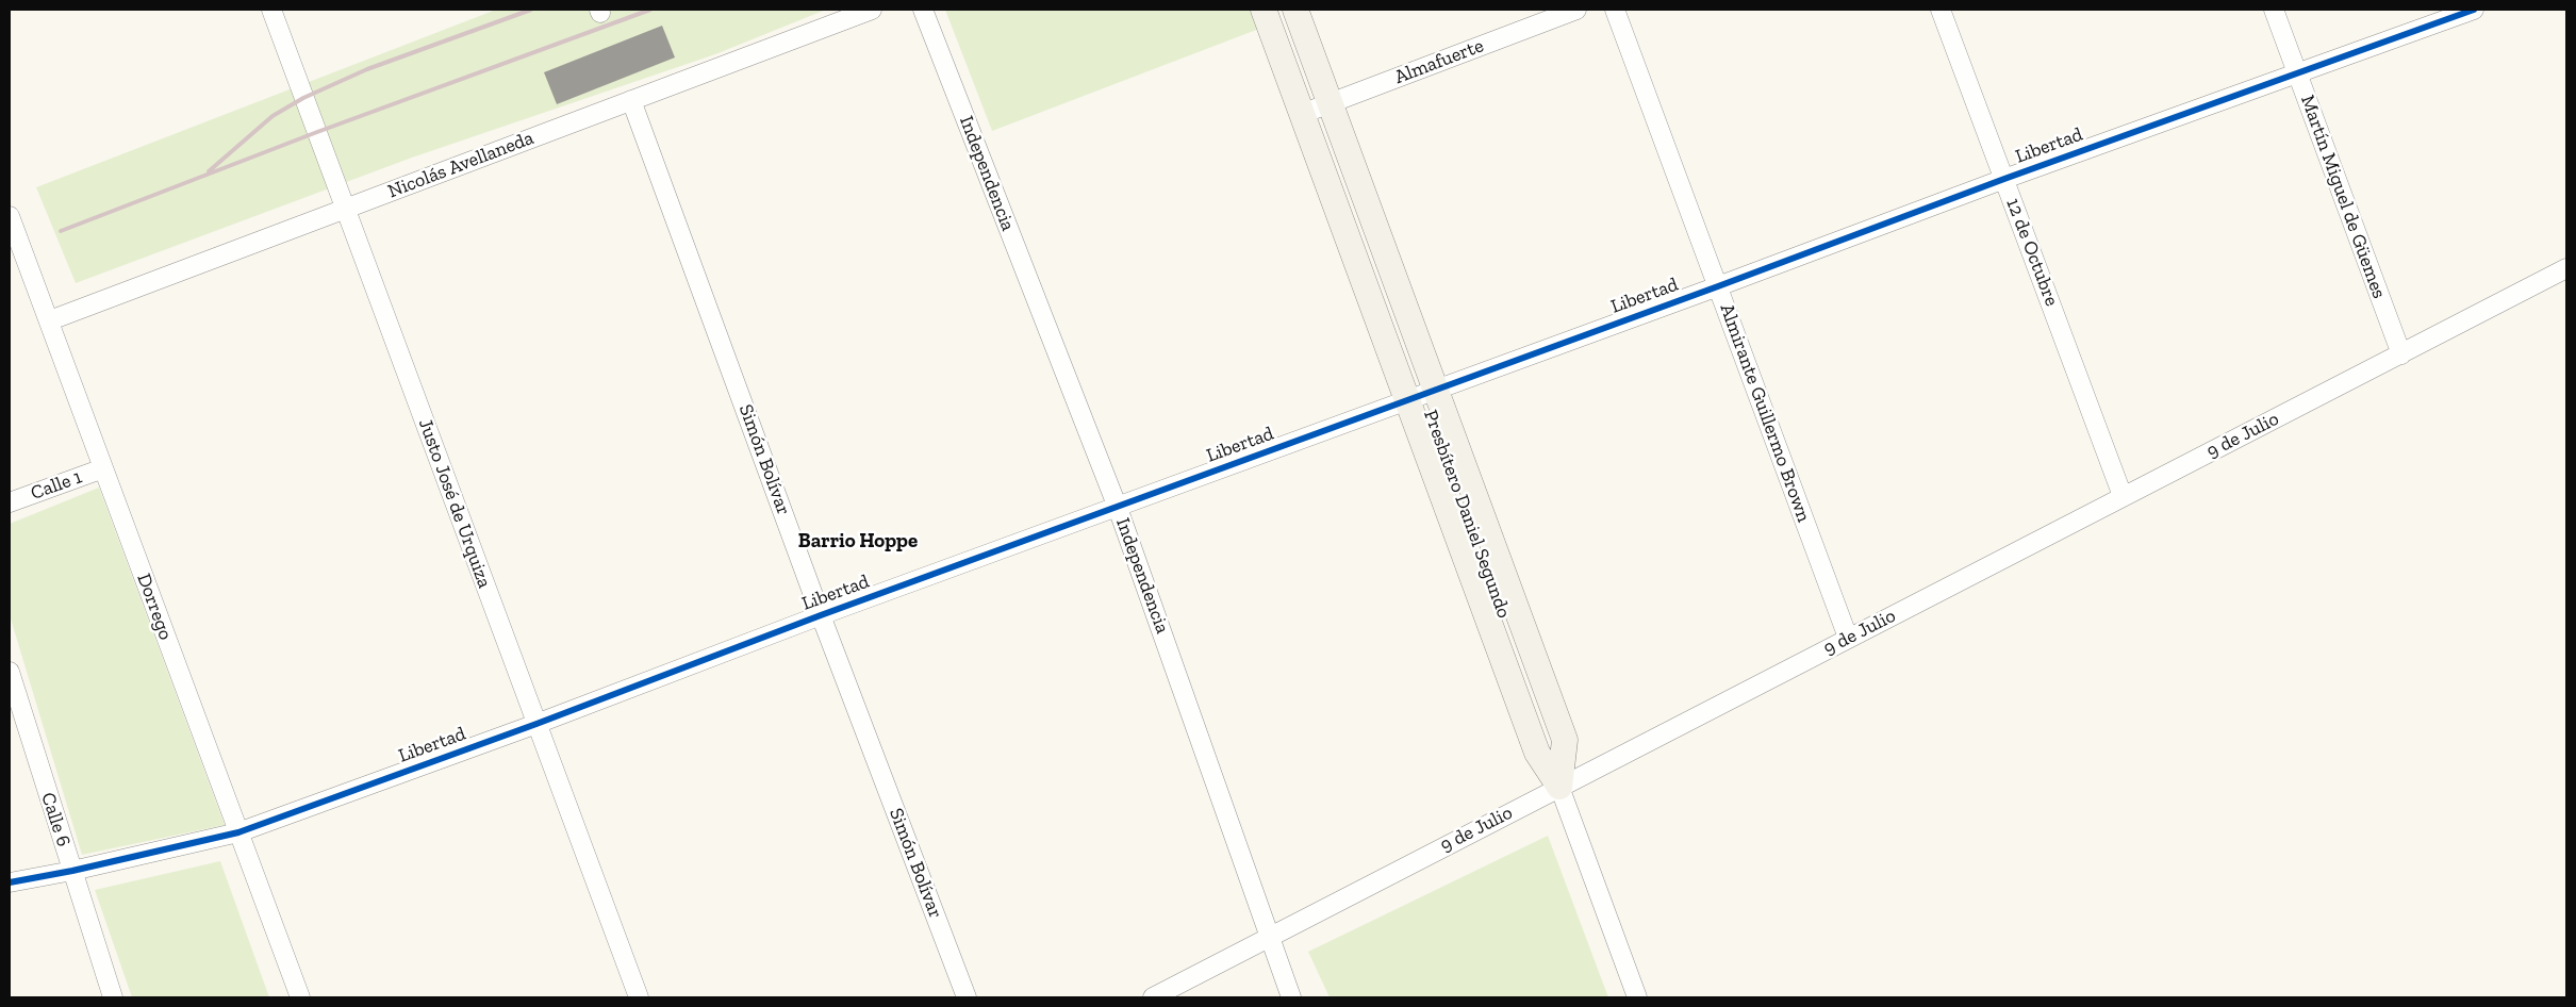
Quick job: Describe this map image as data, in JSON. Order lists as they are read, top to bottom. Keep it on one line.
{"streets":{"main road":["Presbítero Daniel Segundo"],"street":["Almafuerte","Libertad","Nicolás Avellaneda","Independencia","Martín Miguel de Güemes","12 de Octubre","Almirante Guillermo Brown","9 de Julio","Simón Bolívar","Calle 1","Justo José de Urquiza","Dorrego","Calle 6"]},"crossings":[["Almafuerte","Presbítero Daniel Segundo"],["Libertad","Independencia"],["Libertad","Martín Miguel de Güemes"],["Libertad","12 de Octubre"],["Libertad","Almirante Guillermo Brown"],["Libertad","Simón Bolívar"],["Libertad","Justo José de Urquiza"],["Libertad","Presbítero Daniel Segundo"],["Libertad","Dorrego"],["Libertad","Calle 6"],["Nicolás Avellaneda","Simón Bolívar"],["Nicolás Avellaneda","Justo José de Urquiza"],["Nicolás Avellaneda","Dorrego"],["Independencia","9 de Julio"],["Martín Miguel de Güemes","9 de Julio"],["12 de Octubre","9 de Julio"],["Almirante Guillermo Brown","9 de Julio"],["9 de Julio","Presbítero Daniel Segundo"],["Calle 1","Dorrego"]],"districts":["Barrio Hoppe"]}
